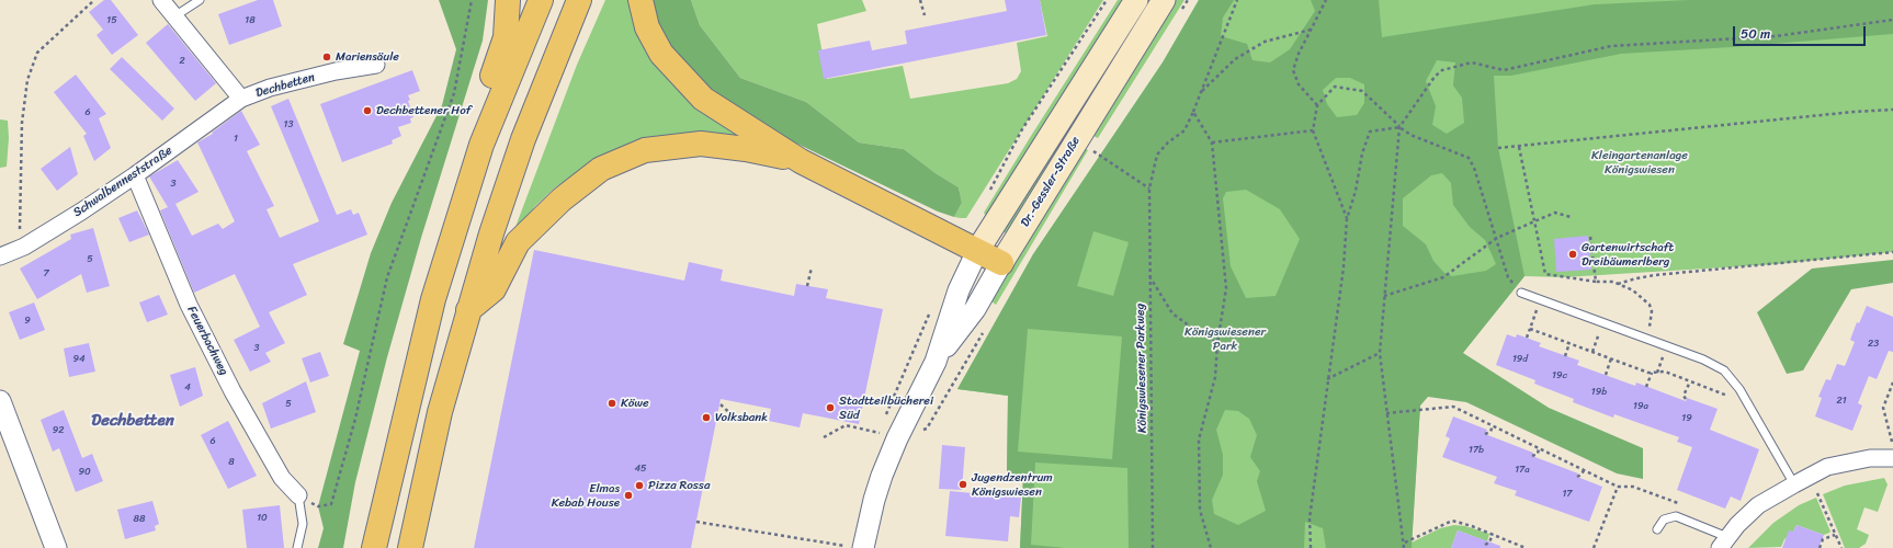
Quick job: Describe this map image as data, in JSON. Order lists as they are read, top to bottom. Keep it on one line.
{"streets":{"main road":["Dr.-Gessler-Straße"],"street":["Dechbetten","Schwalbenneststraße","Feuerbachweg"],"path":["Königswiesener Parkweg"]},"crossings":[["Dechbetten","Schwalbenneststraße"],["Schwalbenneststraße","Feuerbachweg"]],"districts":["Dechbetten"],"parks":["Kleingartenanlage Königswiesen","Königswiesener Park"],"places":["Mariensäule","Dechbettener Hof","Gartenwirtschaft Dreibäumerlberg","Köwe","Stadtteilbücherei Süd","Volksbank","Jugendzentrum Königswiesen","Pizza Rossa","Elmas Kebab House"],"house_numbers":["15","18","2","6","13","1","3","5","7","9","23","3","94","19d","19c","4","19b","21","5","19a","19","92","6","17b","8","45","17a","90","17","10","88"],"scale_bar":"50 m"}
